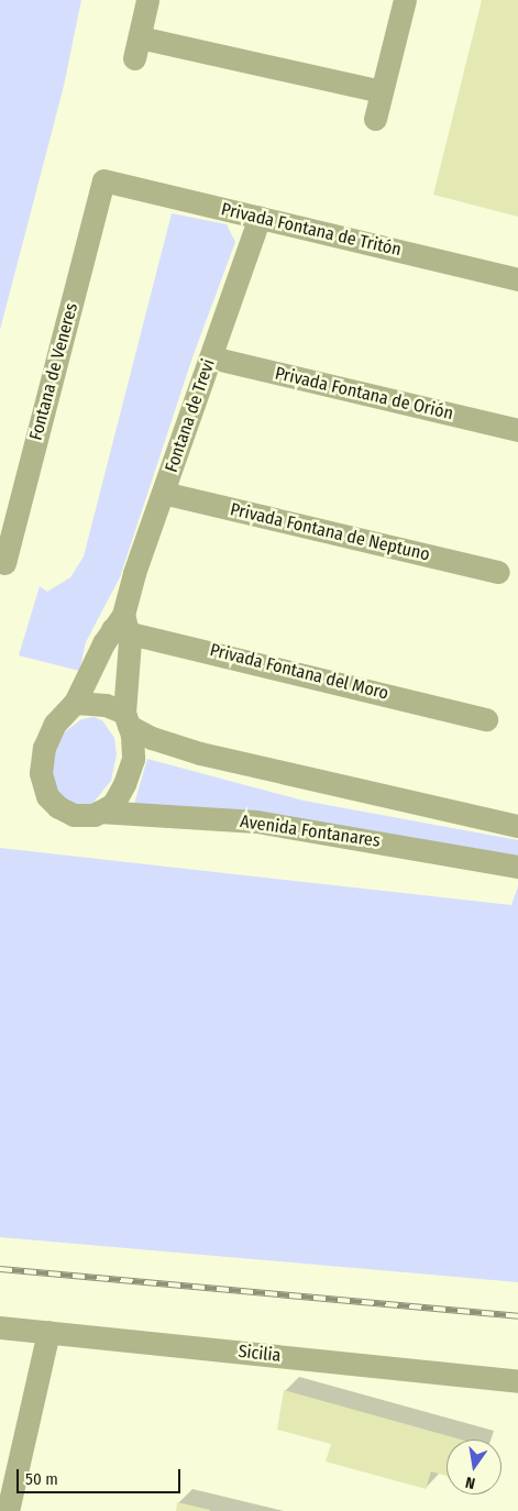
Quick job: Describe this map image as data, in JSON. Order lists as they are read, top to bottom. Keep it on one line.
{"streets":{"street":["Privada Fontana de Tritón","Fontana de Veneres","Privada Fontana de Orión","Fontana de Trevi","Privada Fontana de Neptuno","Privada Fontana del Moro","Avenida Fontanares","Sicilia"]},"crossings":[["Privada Fontana de Tritón","Fontana de Veneres"],["Privada Fontana de Tritón","Fontana de Trevi"],["Privada Fontana de Orión","Fontana de Trevi"],["Fontana de Trevi","Privada Fontana de Neptuno"],["Fontana de Trevi","Privada Fontana del Moro"]],"scale_bar":"50 m","north":"bottom"}
